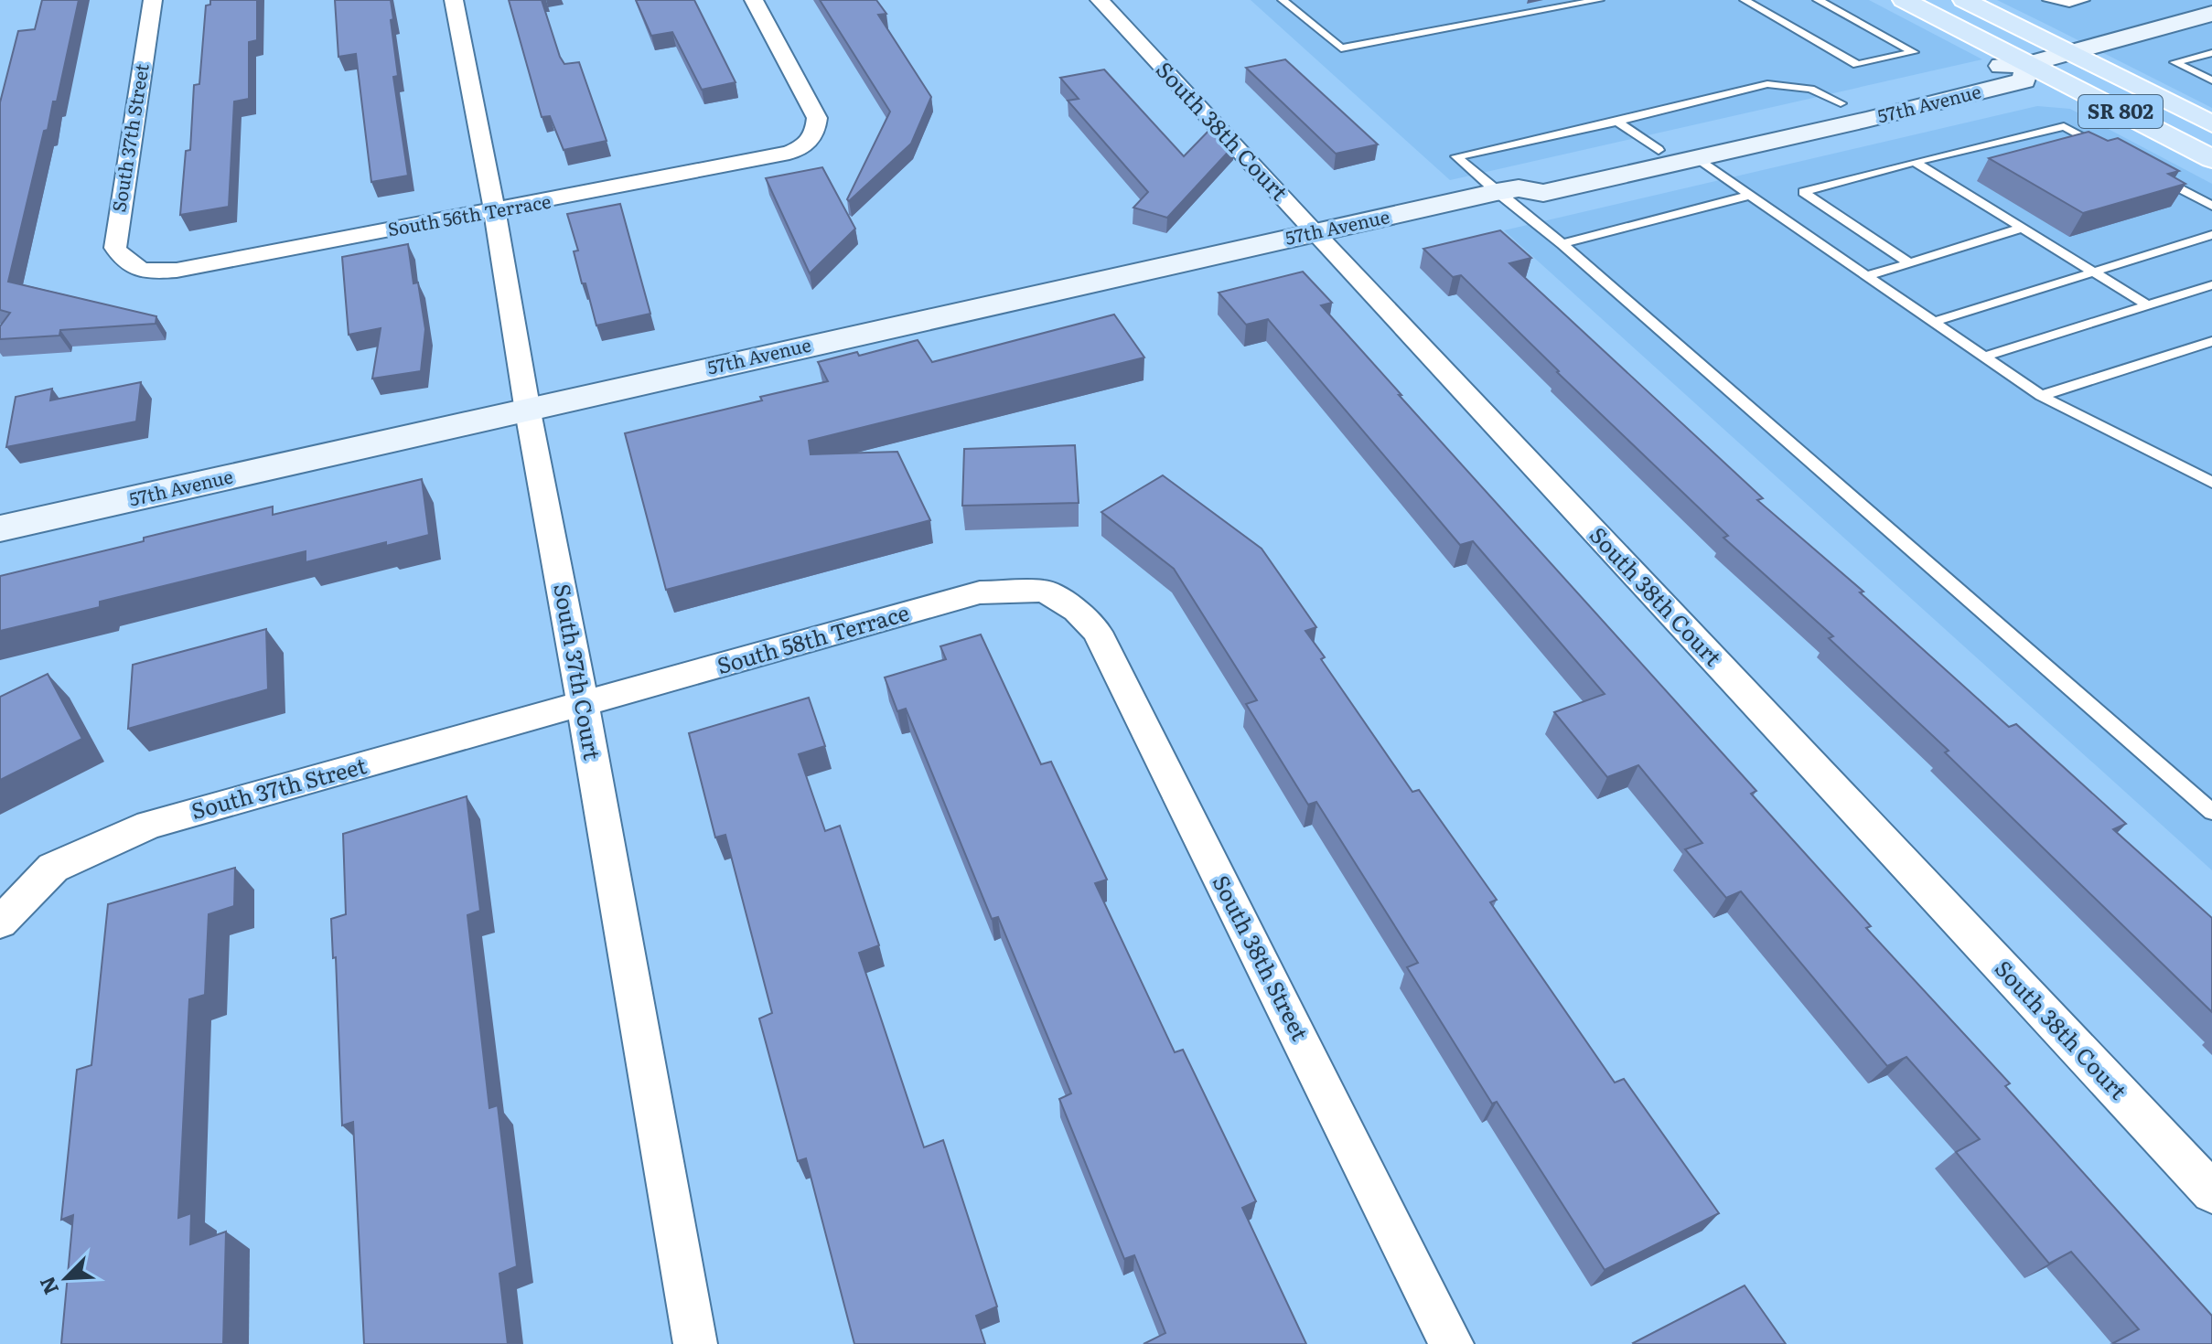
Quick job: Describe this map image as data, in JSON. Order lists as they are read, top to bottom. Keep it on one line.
{"streets":{"main road":["SR 802"],"street":["57th Avenue","South 38th Court","South 37th Street","South 56th Terrace","South 58th Terrace","South 37th Court","South 38th Street"]},"crossings":[["57th Avenue","SR 802"],["57th Avenue","South 38th Court"],["57th Avenue","South 37th Court"],["South 37th Street","South 56th Terrace"],["South 37th Street","South 58th Terrace"],["South 37th Street","South 37th Court"],["South 56th Terrace","South 37th Court"],["South 58th Terrace","South 37th Court"],["South 58th Terrace","South 38th Street"]],"north":"bottom left"}
